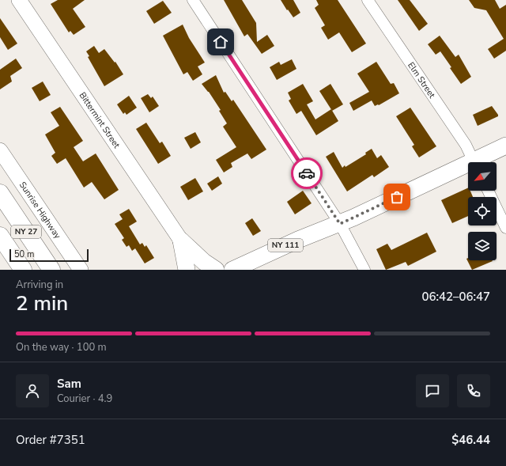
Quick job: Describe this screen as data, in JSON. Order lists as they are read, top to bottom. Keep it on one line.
{"streets":{"highway":["NY 27"],"main road":["NY 111"],"street":["Elm Street","Bittermint Street","Sunrise Highway"]},"scale_bar":"50 m","north":"bottom left","page":{"scale":"50 m","heading":["2 min","Arriving in","06:42–06:47"],"panel":["Sam","Courier · 4.9","Order #7351","$46.44"],"bar":"On the way · 100 m"}}
